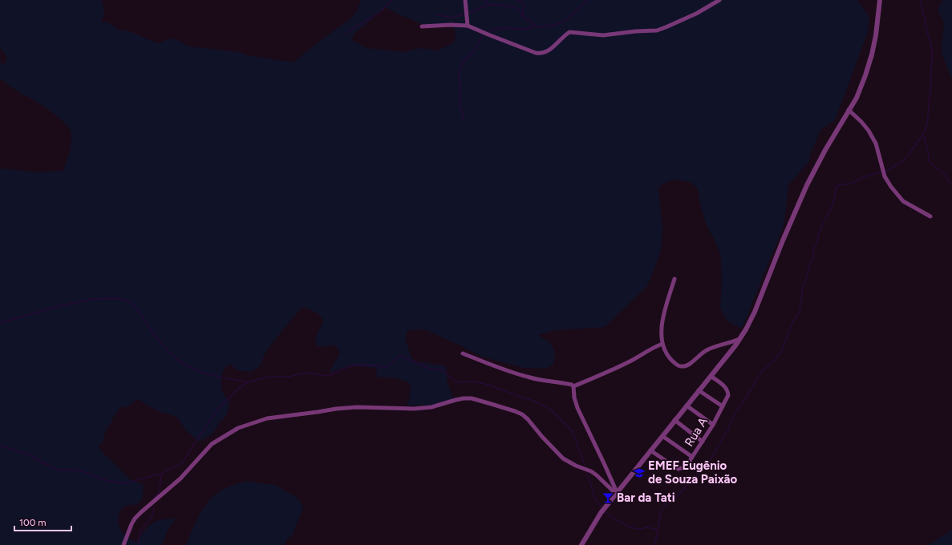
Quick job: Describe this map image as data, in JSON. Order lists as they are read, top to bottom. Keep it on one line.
{"streets":{"street":["Rua A"]},"places":{"school or university":["EMEF Eugênio de Souza Paixão"],"bar":["Bar da Tati"]},"scale_bar":"100 m"}
